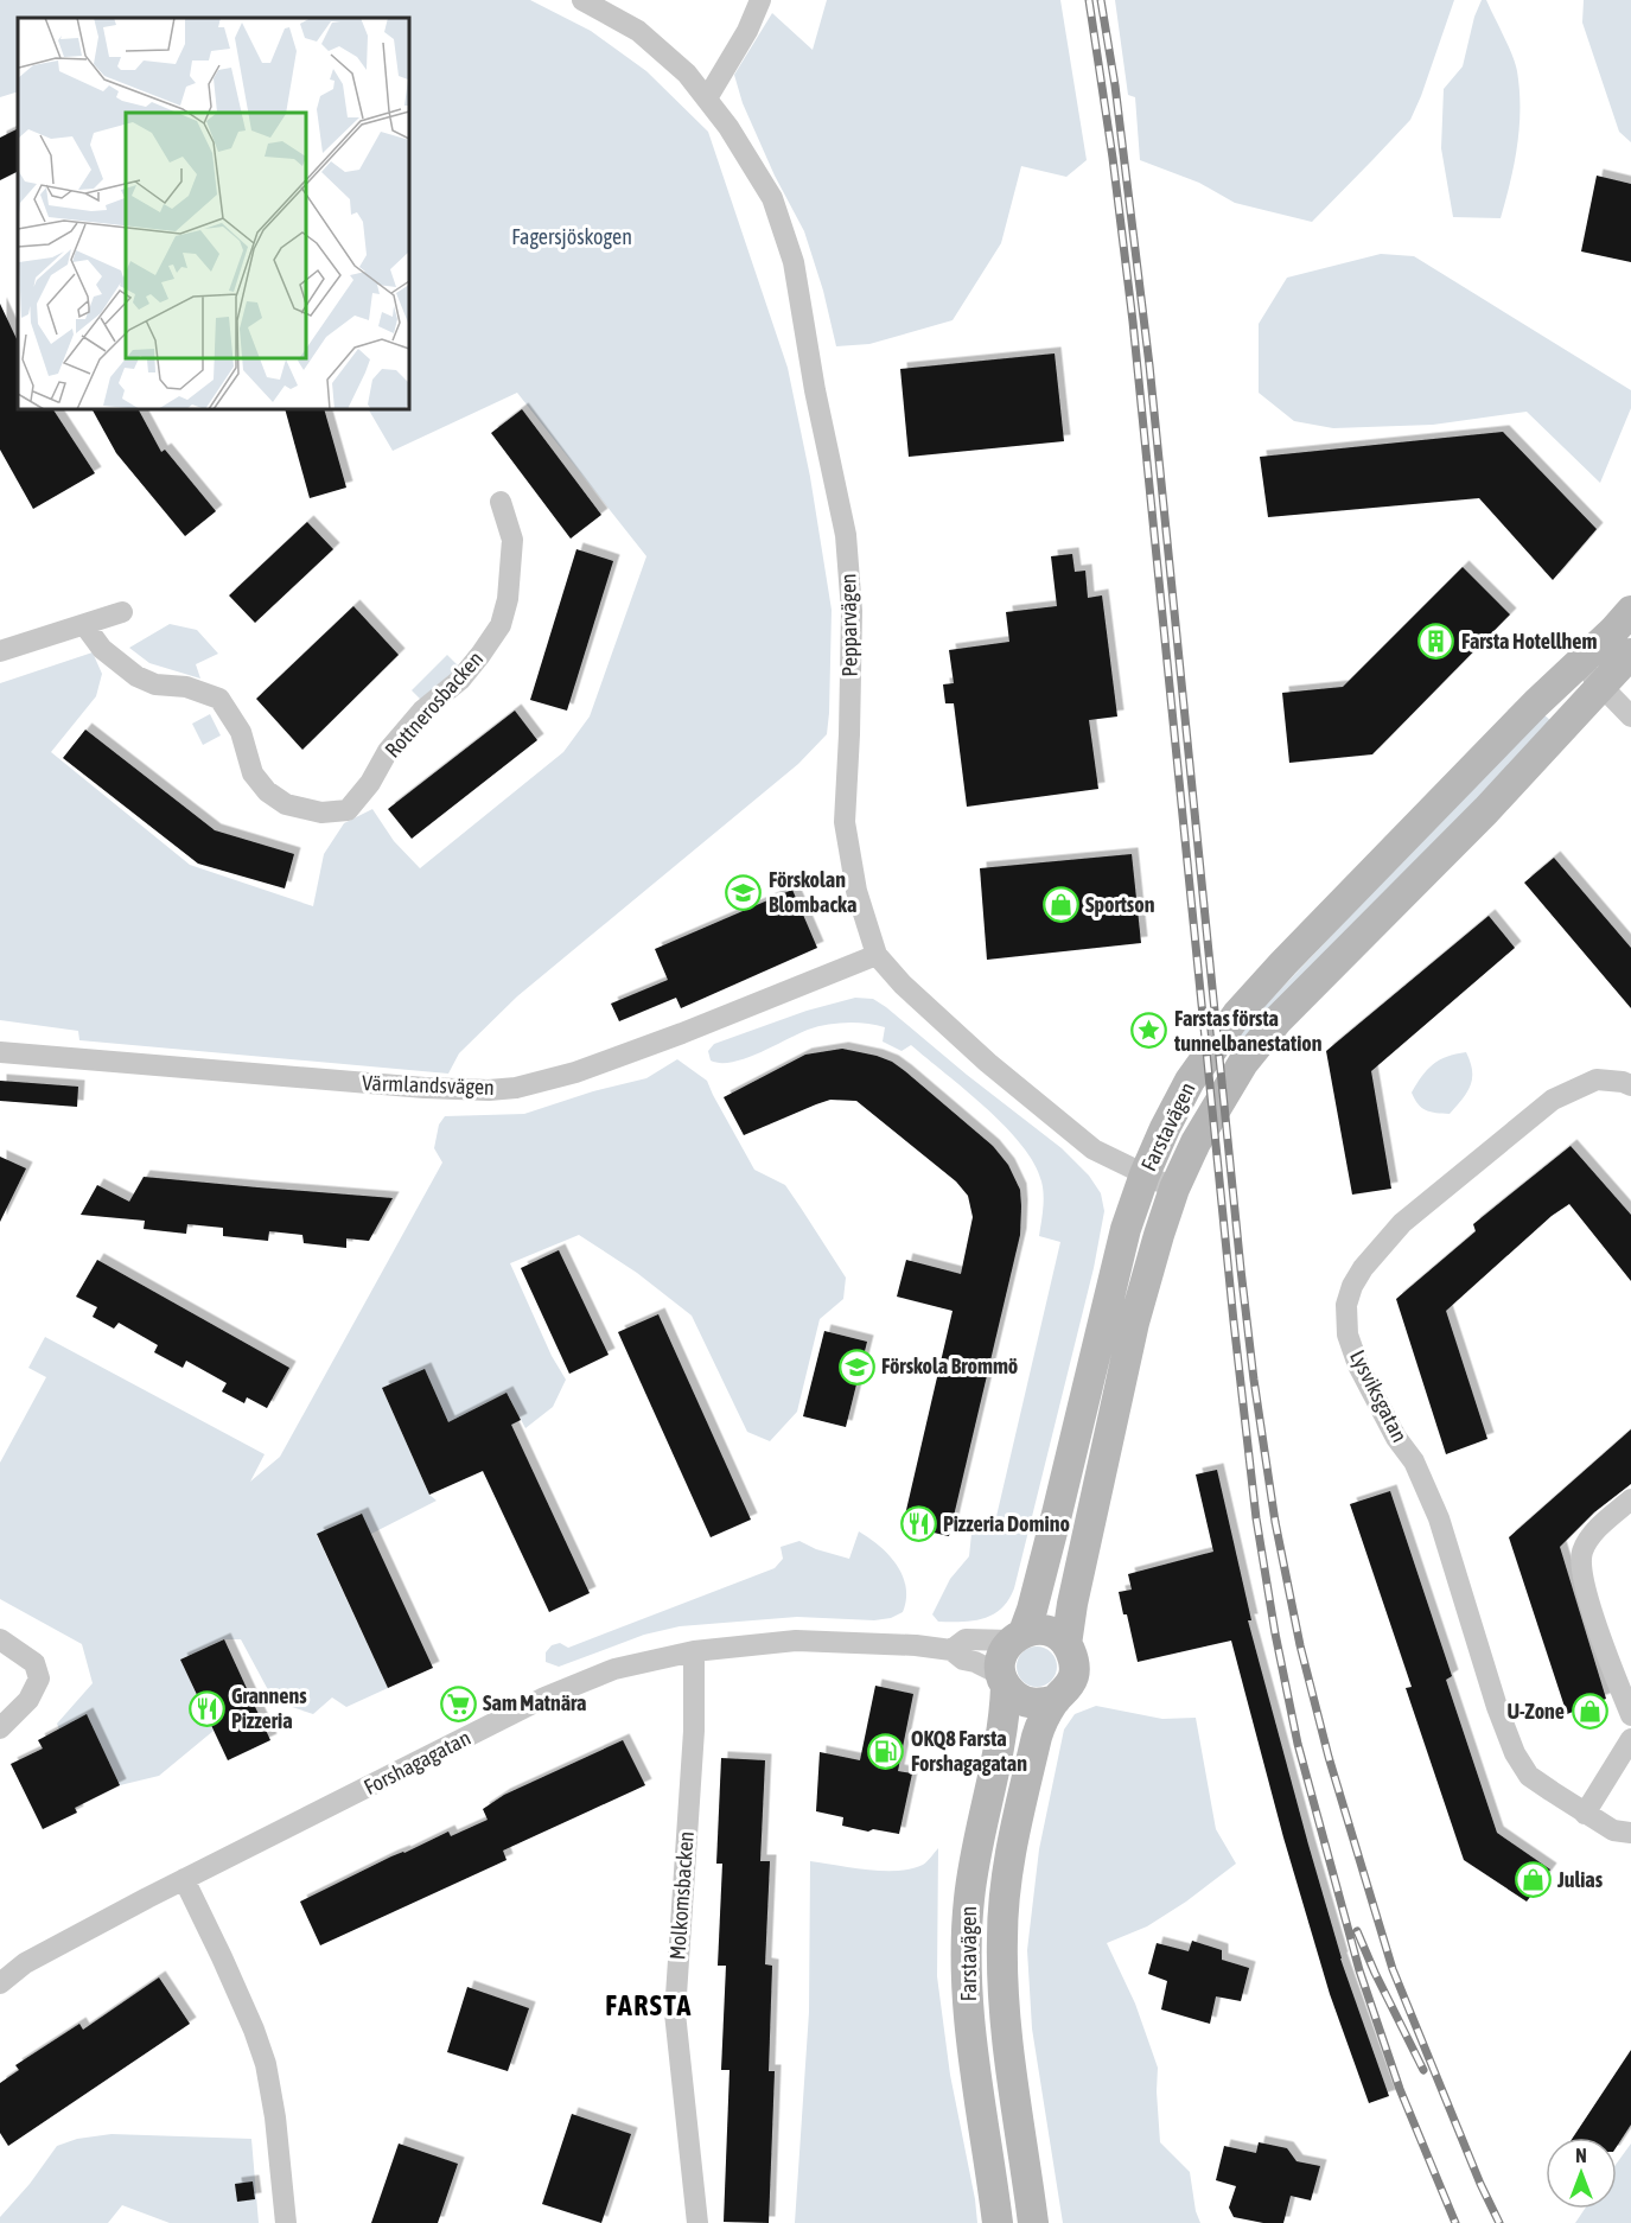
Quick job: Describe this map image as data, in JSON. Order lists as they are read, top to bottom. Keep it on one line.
{"streets":{"street":["Pepparvägen","Rottnerosbacken","Värmlandsvägen","Farstavägen","Lysviksgatan","Forshagagatan","Molkomsbacken"]},"crossings":[["Pepparvägen","Värmlandsvägen"],["Pepparvägen","Farstavägen"],["Farstavägen","Forshagagatan"],["Forshagagatan","Molkomsbacken"]],"districts":["FARSTA"],"parks":["Fagersjöskogen"],"places":{"building":["Farsta Hotellhem"],"school or university":["Förskolan Blombacka","Förskola Brommö"],"shop":["Sportson","U-Zone","Julias"],"place":["Farstas första tunnelbanestation"],"restaurant":["Pizzeria Domino","Grannens Pizzeria"],"supermarket":["Sam Matnära"],"fuel station":["OKQ8 Farsta Forshagagatan"]},"north":"top"}
